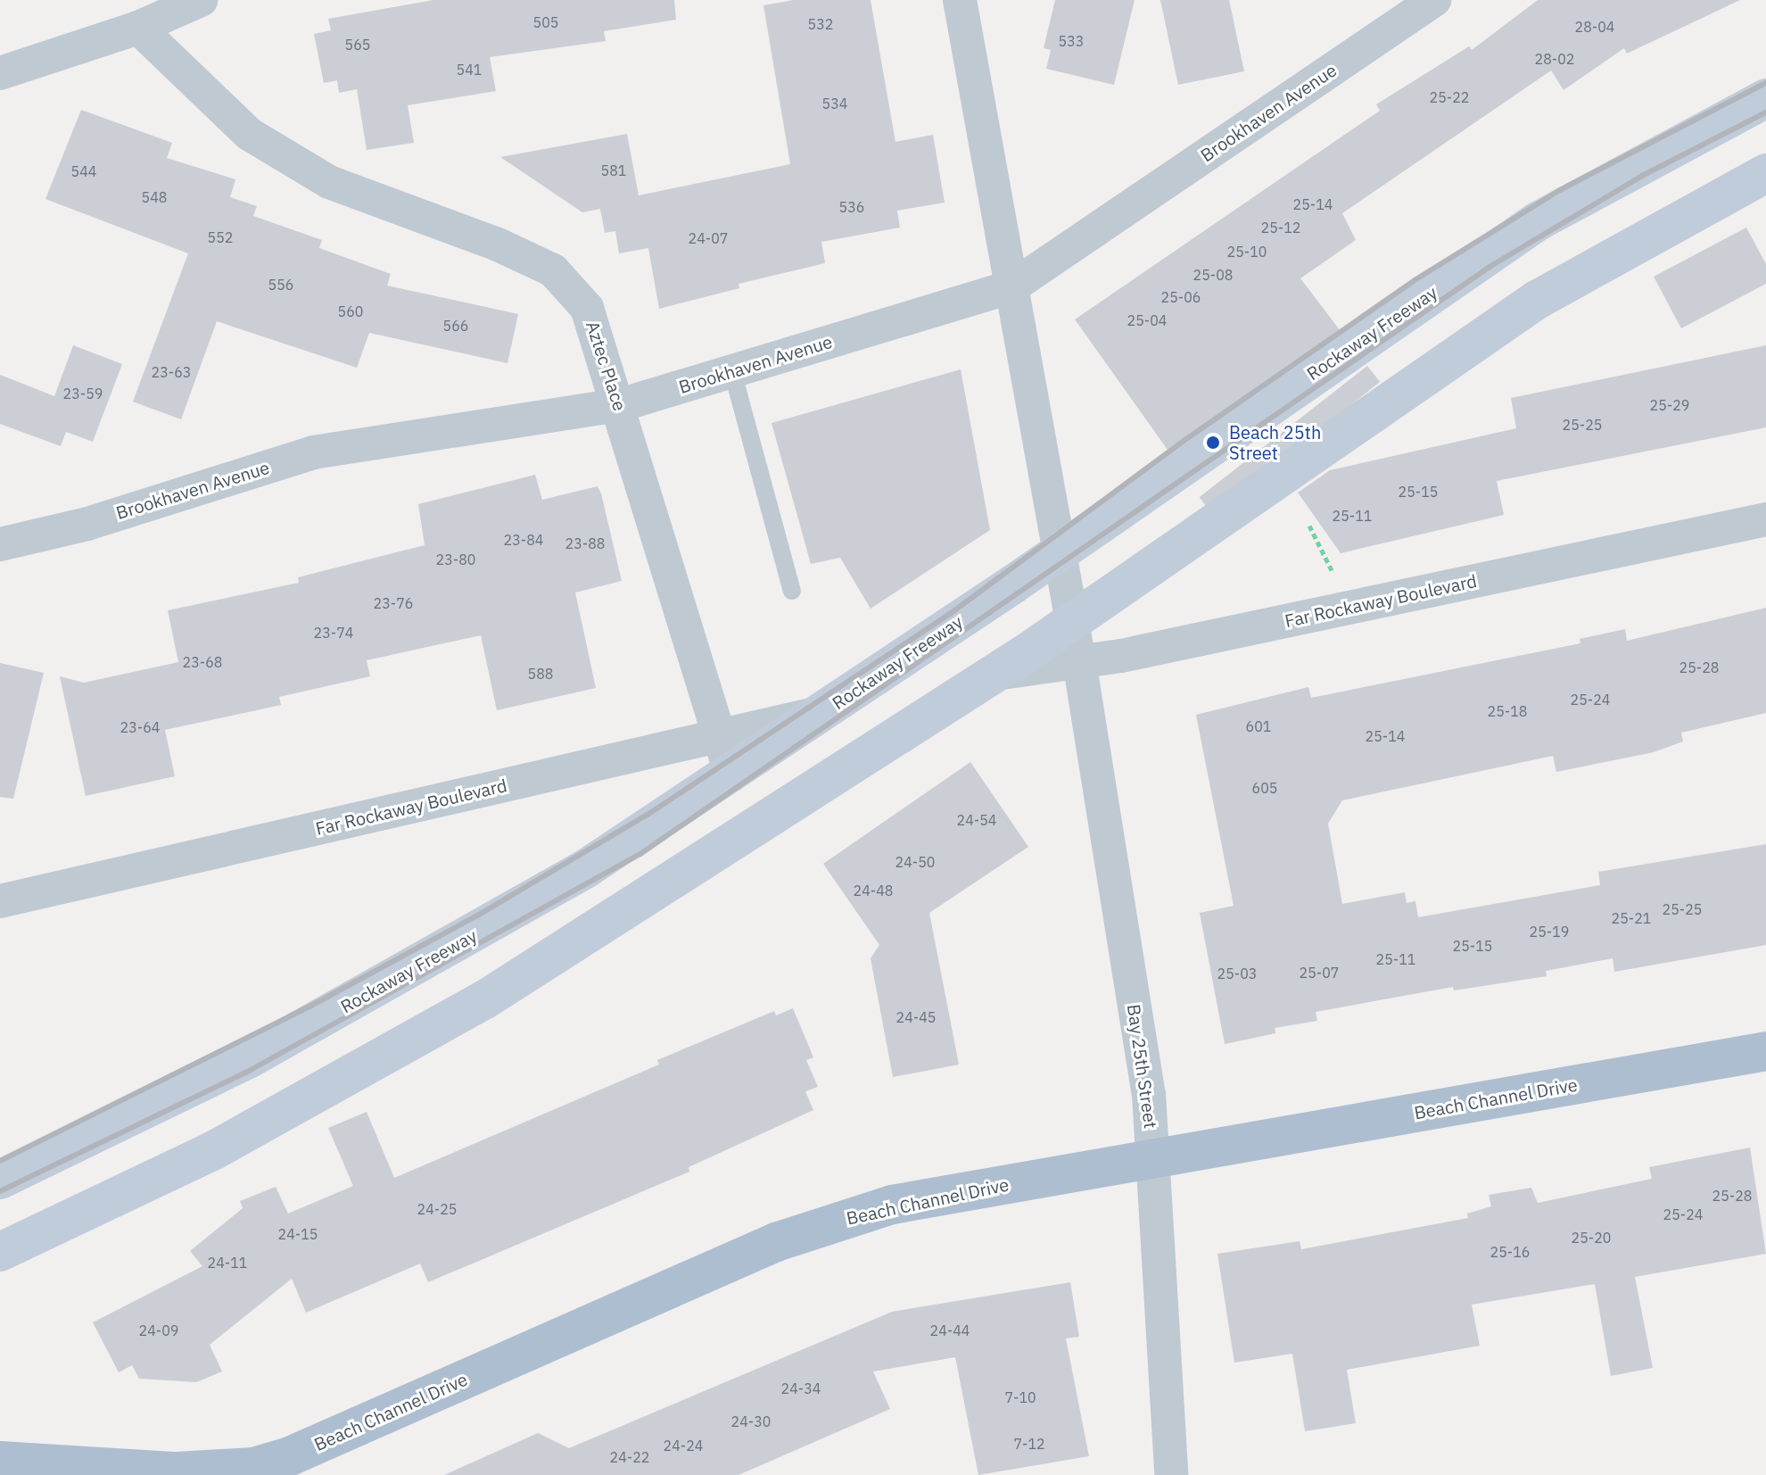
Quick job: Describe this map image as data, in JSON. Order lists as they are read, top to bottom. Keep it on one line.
{"streets":{"main road":["Beach Channel Drive"],"street":["Brookhaven Avenue","Rockaway Freeway","Aztec Place","Far Rockaway Boulevard","Bay 25th Street"]},"crossings":[["Brookhaven Avenue","Aztec Place"],["Rockaway Freeway","Aztec Place"],["Rockaway Freeway","Far Rockaway Boulevard"],["Aztec Place","Far Rockaway Boulevard"],["Far Rockaway Boulevard","Bay 25th Street"],["Bay 25th Street","Beach Channel Drive"]],"places":["Beach 25th Street"],"house_numbers":["505","532","28-04","533","565","28-02","541","25-22","534","581","544","548","25-14","536","25-12","552","24-07","25-10","25-08","556","25-06","560","25-04","566","23-63","23-59","25-29","25-25","25-15","25-11","23-84","23-88","23-80","23-76","23-74","23-68","25-28","588","25-24","25-18","601","23-64","25-14","605","24-54","24-50","24-48","25-25","25-21","25-19","25-15","25-11","25-07","25-03","24-45","25-28","24-25","25-24","24-15","25-20","25-16","24-11","24-09","24-44","24-34","7-10","24-30","7-12","24-24","24-22"]}
